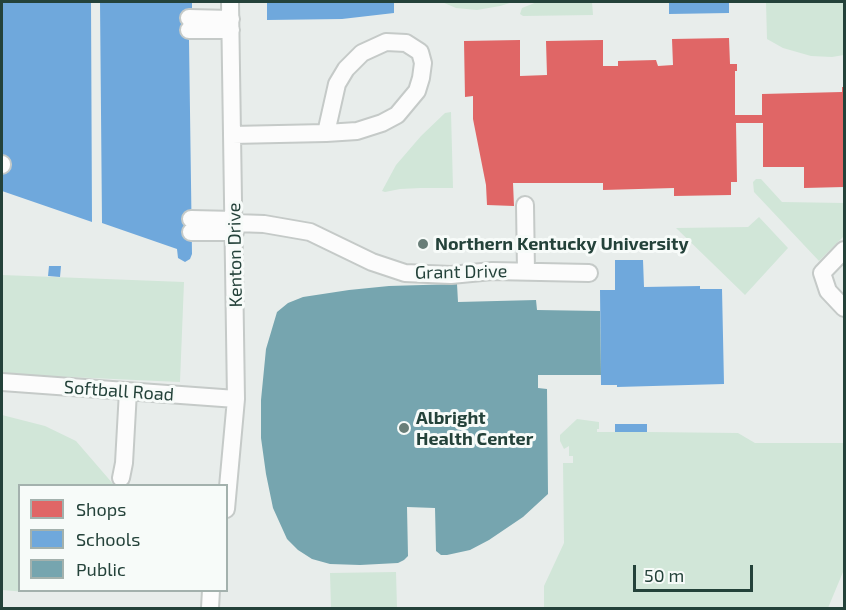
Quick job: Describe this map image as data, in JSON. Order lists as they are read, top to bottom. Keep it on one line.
{"streets":{"street":["Kenton Drive","Grant Drive","Softball Road"]},"crossings":[["Kenton Drive","Grant Drive"],["Kenton Drive","Softball Road"]],"places":["Northern Kentucky University","Albright Health Center"],"legend":["Shops","Schools","Public"],"scale_bar":"50 m"}
